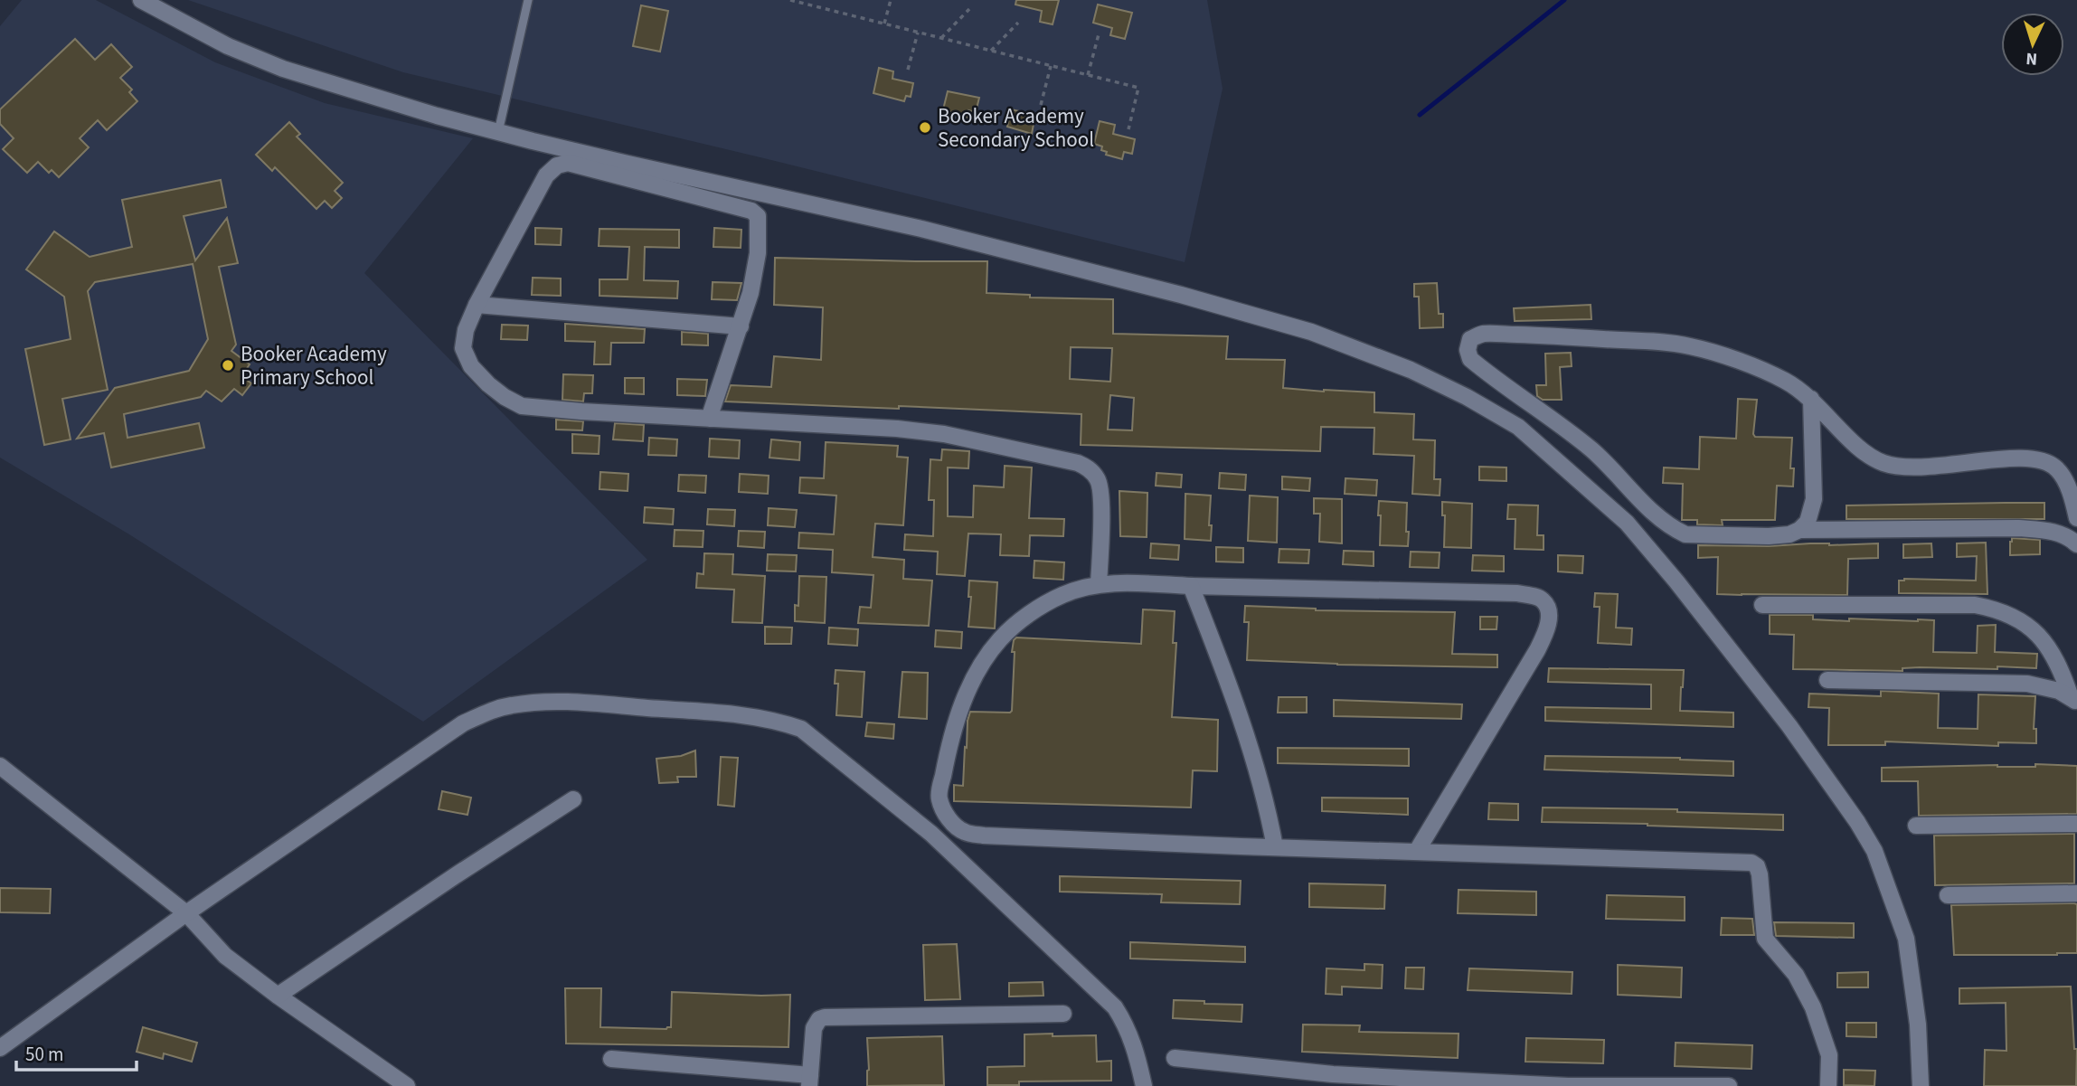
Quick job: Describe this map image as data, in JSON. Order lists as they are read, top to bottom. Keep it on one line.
{"places":["Booker Academy Secondary School","Booker Academy Primary School"],"scale_bar":"50 m","north":"bottom"}
